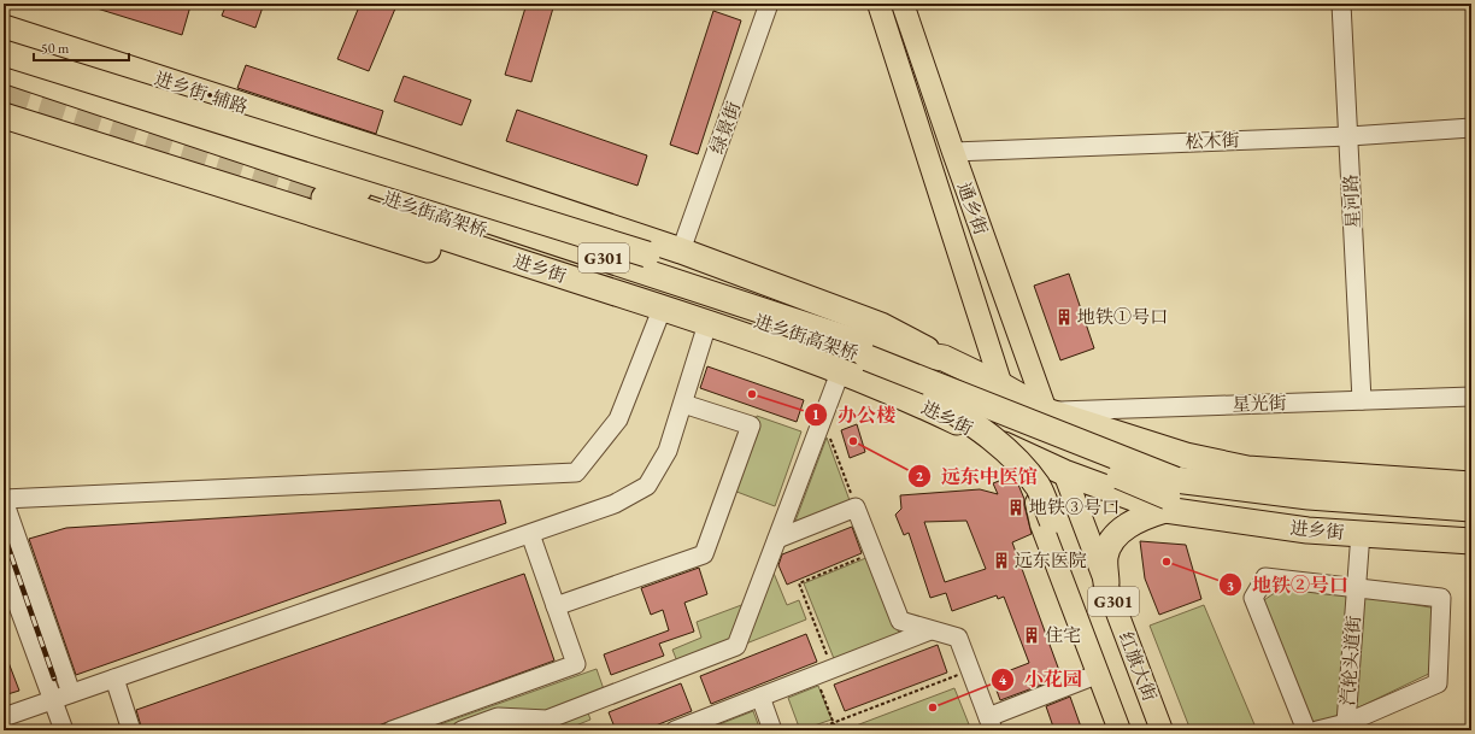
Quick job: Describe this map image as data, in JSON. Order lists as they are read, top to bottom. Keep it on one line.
{"streets":{"highway":["进乡街•辅路","进乡街高架桥","G301","进乡街","红旗大街"],"main road":["通乡街"],"street":["绿景街","松木街","星河路","星光街","汽轮头道街"]},"crossings":[["进乡街•辅路","绿景街"],["松木街","星河路"],["松木街","通乡街"],["星河路","星光街"],["通乡街","进乡街"],["通乡街","星光街"],["通乡街","红旗大街"],["进乡街高架桥","进乡街"],["进乡街","星光街"],["进乡街","汽轮头道街"],["进乡街","红旗大街"],["星光街","红旗大街"]],"places":{"building":["地铁①号口","地铁③号口","远东医院","住宅"],"other":["办公楼","远东中医馆","地铁②号口","小花园"]},"scale_bar":"50 m"}
